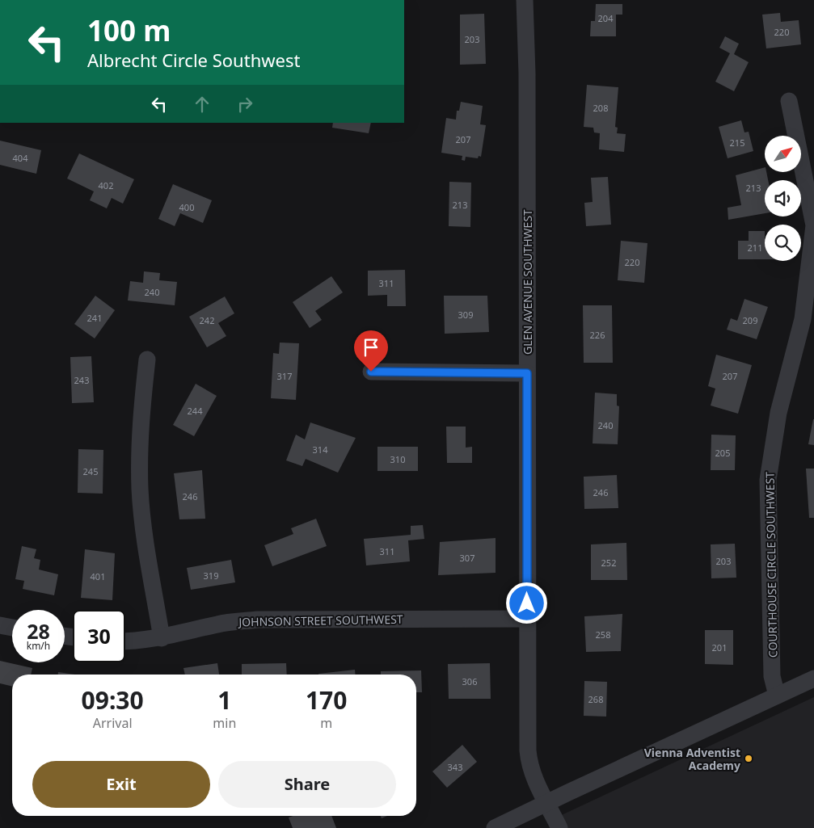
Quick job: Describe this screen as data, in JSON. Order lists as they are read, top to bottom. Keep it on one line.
{"streets":{"street":["GLEN AVENUE SOUTHWEST","COURTHOUSE CIRCLE SOUTHWEST","JOHNSON STREET SOUTHWEST"]},"crossings":[["GLEN AVENUE SOUTHWEST","JOHNSON STREET SOUTHWEST"]],"places":["Vienna Adventist Academy"],"house_numbers":["204","220","203","208","207","215","404","402","213","213","400","211","220","311","240","309","241","242","209","226","317","207","243","244","240","314","205","310","245","246","246","311","307","203","252","319","401","258","201","306","268","343"],"north":"top right","page":{"turn":["100 m","Albrecht Circle Southwest"],"speed":"28 km/h","limit":"30","eta":["09:30","Arrival","1","min","170","m"],"buttons":["Exit","Share"]}}
